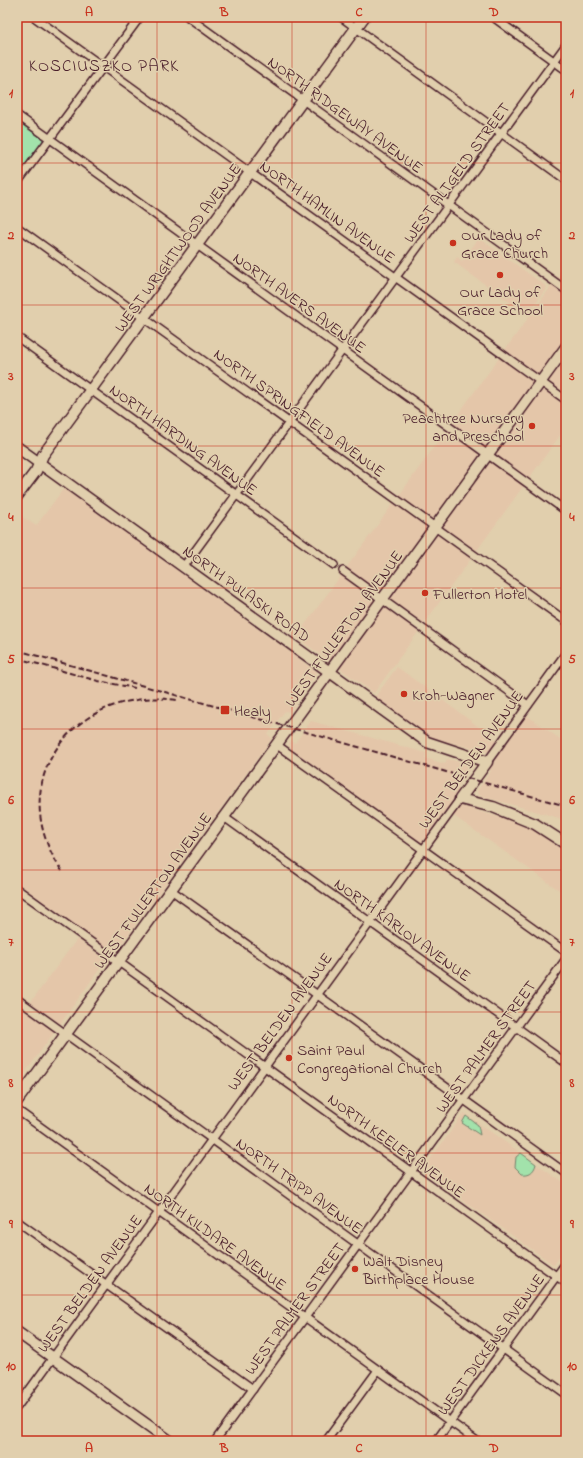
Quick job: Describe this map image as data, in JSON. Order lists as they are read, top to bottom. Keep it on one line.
{"streets":{"main road":["WEST WRIGHTWOOD AVENUE","NORTH PULASKI ROAD","WEST FULLERTON AVENUE","WEST BELDEN AVENUE"],"street":["NORTH RIDGEWAY AVENUE","WEST ALTGELD STREET","NORTH HAMLIN AVENUE","NORTH AVERS AVENUE","NORTH SPRINGFIELD AVENUE","NORTH HARDING AVENUE","NORTH KARLOV AVENUE","WEST PALMER STREET","NORTH KEELER AVENUE","NORTH TRIPP AVENUE","NORTH KILDARE AVENUE","WEST DICKENS AVENUE"]},"crossings":[["NORTH RIDGEWAY AVENUE","WEST ALTGELD STREET"],["NORTH RIDGEWAY AVENUE","WEST WRIGHTWOOD AVENUE"],["WEST ALTGELD STREET","NORTH HAMLIN AVENUE"],["WEST ALTGELD STREET","NORTH AVERS AVENUE"],["WEST ALTGELD STREET","NORTH SPRINGFIELD AVENUE"],["WEST ALTGELD STREET","NORTH HARDING AVENUE"],["WEST ALTGELD STREET","NORTH PULASKI ROAD"],["NORTH HAMLIN AVENUE","WEST WRIGHTWOOD AVENUE"],["NORTH HAMLIN AVENUE","WEST FULLERTON AVENUE"],["WEST WRIGHTWOOD AVENUE","NORTH AVERS AVENUE"],["WEST WRIGHTWOOD AVENUE","NORTH SPRINGFIELD AVENUE"],["WEST WRIGHTWOOD AVENUE","NORTH HARDING AVENUE"],["WEST WRIGHTWOOD AVENUE","NORTH PULASKI ROAD"],["NORTH AVERS AVENUE","WEST FULLERTON AVENUE"],["NORTH SPRINGFIELD AVENUE","WEST FULLERTON AVENUE"],["NORTH PULASKI ROAD","WEST FULLERTON AVENUE"],["NORTH PULASKI ROAD","WEST BELDEN AVENUE"],["WEST FULLERTON AVENUE","NORTH KARLOV AVENUE"],["WEST FULLERTON AVENUE","NORTH KEELER AVENUE"],["WEST FULLERTON AVENUE","NORTH TRIPP AVENUE"],["WEST BELDEN AVENUE","NORTH KARLOV AVENUE"],["WEST BELDEN AVENUE","NORTH KEELER AVENUE"],["WEST BELDEN AVENUE","NORTH TRIPP AVENUE"],["WEST BELDEN AVENUE","NORTH KILDARE AVENUE"],["NORTH KARLOV AVENUE","WEST PALMER STREET"],["WEST PALMER STREET","NORTH KEELER AVENUE"],["WEST PALMER STREET","NORTH TRIPP AVENUE"],["WEST PALMER STREET","NORTH KILDARE AVENUE"],["NORTH KEELER AVENUE","WEST DICKENS AVENUE"],["NORTH TRIPP AVENUE","WEST DICKENS AVENUE"],["NORTH KILDARE AVENUE","WEST DICKENS AVENUE"]],"districts":["KOSCIUSZKO PARK"],"places":{"other":["Our Lady of Grace Church","Our Lady of Grace School","Peachtree Nursery and Preschool","Fullerton Hotel","Kroh-Wagner","Saint Paul Congregational Church","Walt Disney Birthplace House"],"transit":["Healy"]},"grid":{"columns":["A","B","C","D"],"rows":["1","2","3","4","5","6","7","8","9","10"]}}
